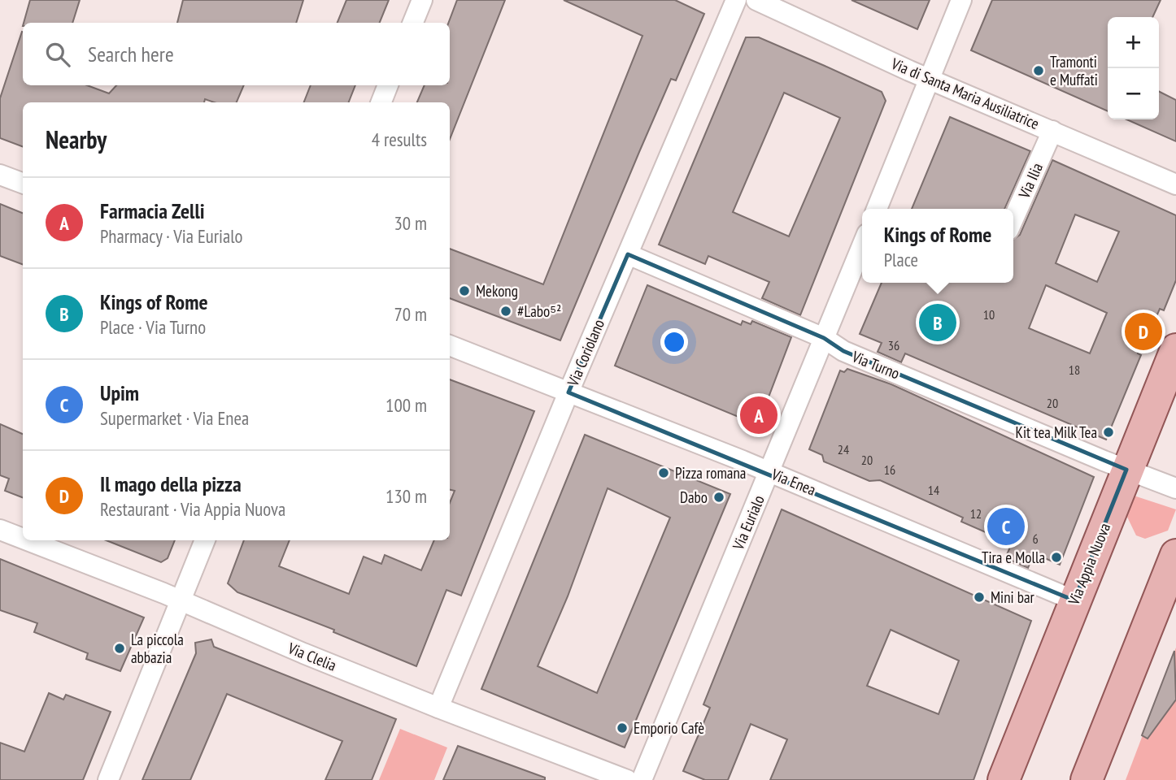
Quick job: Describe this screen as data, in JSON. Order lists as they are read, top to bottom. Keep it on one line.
{"streets":{"main road":["Via Appia Nuova"],"street":["Via di Santa Maria Ausiliatrice","Via Ilia","Via Coriolano","Via Turno","Via Enea","Via Eurialo","Via Clelia"]},"crossings":[["Via di Santa Maria Ausiliatrice","Via Ilia"],["Via Coriolano","Via Turno"],["Via Coriolano","Via Enea"],["Via Coriolano","Via Clelia"],["Via Turno","Via Eurialo"],["Via Turno","Via Appia Nuova"],["Via Enea","Via Eurialo"],["Via Enea","Via Appia Nuova"]],"places":["Tramonti e Muffati","Mekong","#Labo⁵²","Kit tea Milk Tea","Pizza romana","Dabo","Tira e Molla","Mini bar","La piccola abbazia","Emporio Cafè"],"house_numbers":["10","36","18","20","24","20","16","14","12","6"],"page":{"map_buttons":["+","−"],"search":"Search here","heading":["Nearby","4 results"],"list":[{"mark":"A","name":"Farmacia Zelli","note":"Pharmacy · Via Eurialo","value":"30 m"},{"mark":"B","name":"Kings of Rome","note":"Place · Via Turno","value":"70 m"},{"mark":"C","name":"Upim","note":"Supermarket · Via Enea","value":"100 m"},{"mark":"D","name":"Il mago della pizza","note":"Restaurant · Via Appia Nuova","value":"130 m"}],"popup":["Kings of Rome","Place"],"pins":["B","D","A","C"]}}
